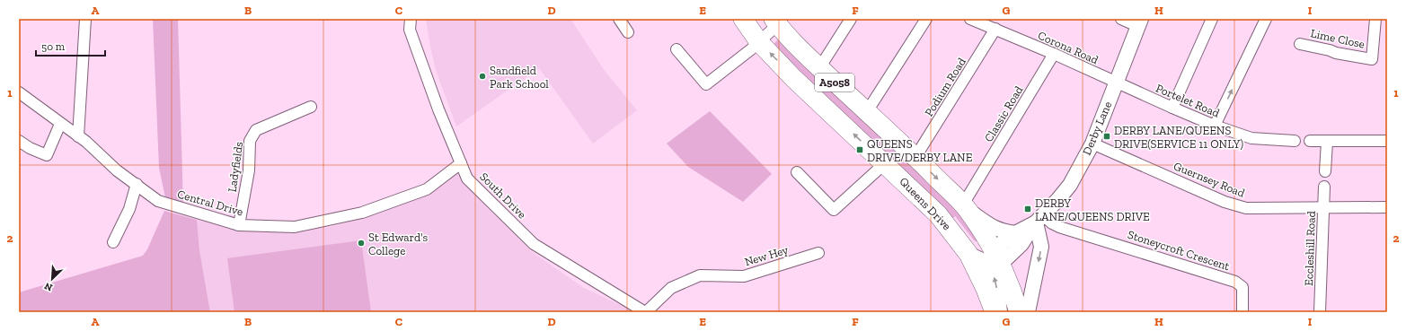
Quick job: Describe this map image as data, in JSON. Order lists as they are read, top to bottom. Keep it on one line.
{"streets":{"highway":["A5058","Queens Drive"],"street":["Lime Close","Corona Road","Podium Road","Portelet Road","Classic Road","Derby Lane","Ladyfields","Guernsey Road","South Drive","Central Drive","Eccleshill Road","Stoneycroft Crescent","New Hey"]},"crossings":[["Corona Road","Podium Road"],["Corona Road","Portelet Road"],["Corona Road","Classic Road"],["Corona Road","Derby Lane"],["A5058","Podium Road"],["A5058","Classic Road"],["A5058","Derby Lane"],["A5058","Queens Drive"],["Portelet Road","Derby Lane"],["Derby Lane","Guernsey Road"],["Derby Lane","Queens Drive"],["Derby Lane","Stoneycroft Crescent"],["Ladyfields","Central Drive"],["Guernsey Road","Eccleshill Road"],["South Drive","Central Drive"],["South Drive","New Hey"]],"places":{"other":["Sandfield Park School","St Edward's College"],"transit":["DERBY LANE/QUEENS DRIVE(SERVICE 11 ONLY)","QUEENS DRIVE/DERBY LANE","DERBY LANE/QUEENS DRIVE"]},"scale_bar":"50 m","north":"bottom left","grid":{"columns":["A","B","C","D","E","F","G","H","I"],"rows":["1","2"]}}
